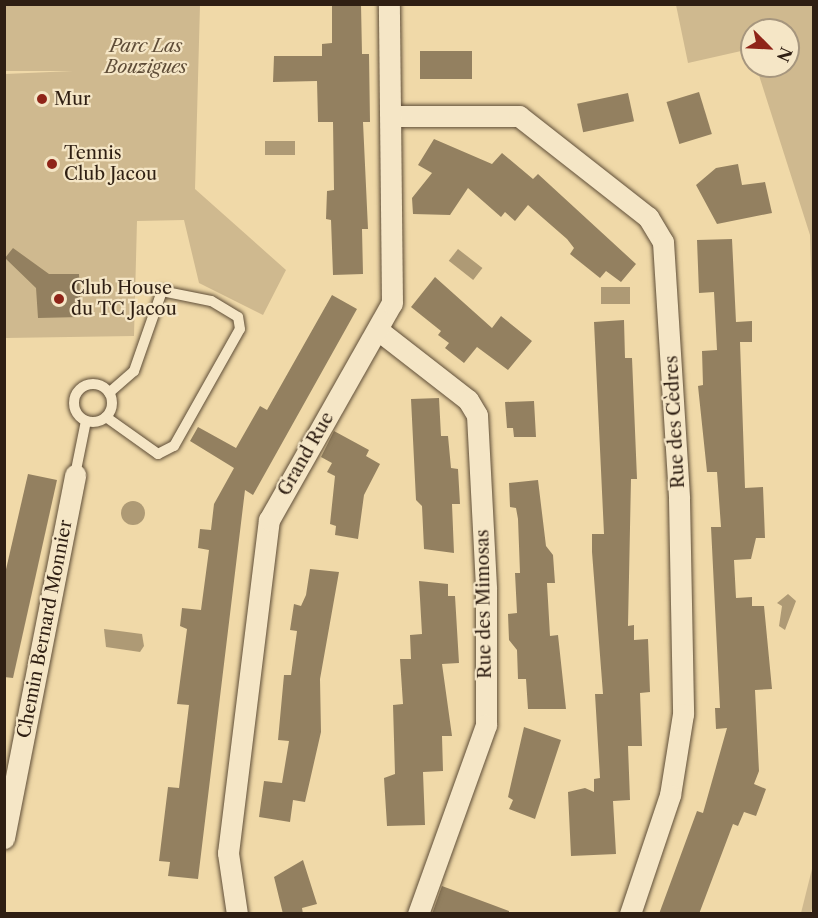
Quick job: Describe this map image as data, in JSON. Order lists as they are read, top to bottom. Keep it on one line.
{"streets":{"street":["Rue des Cèdres","Grand Rue","Rue des Mimosas","Chemin Bernard Monnier"]},"crossings":[["Rue des Cèdres","Grand Rue"],["Grand Rue","Rue des Mimosas"]],"parks":["Parc Las Bouzigues"],"places":["Mur","Tennis Club Jacou","Club House du TC Jacou"],"north":"bottom right"}
